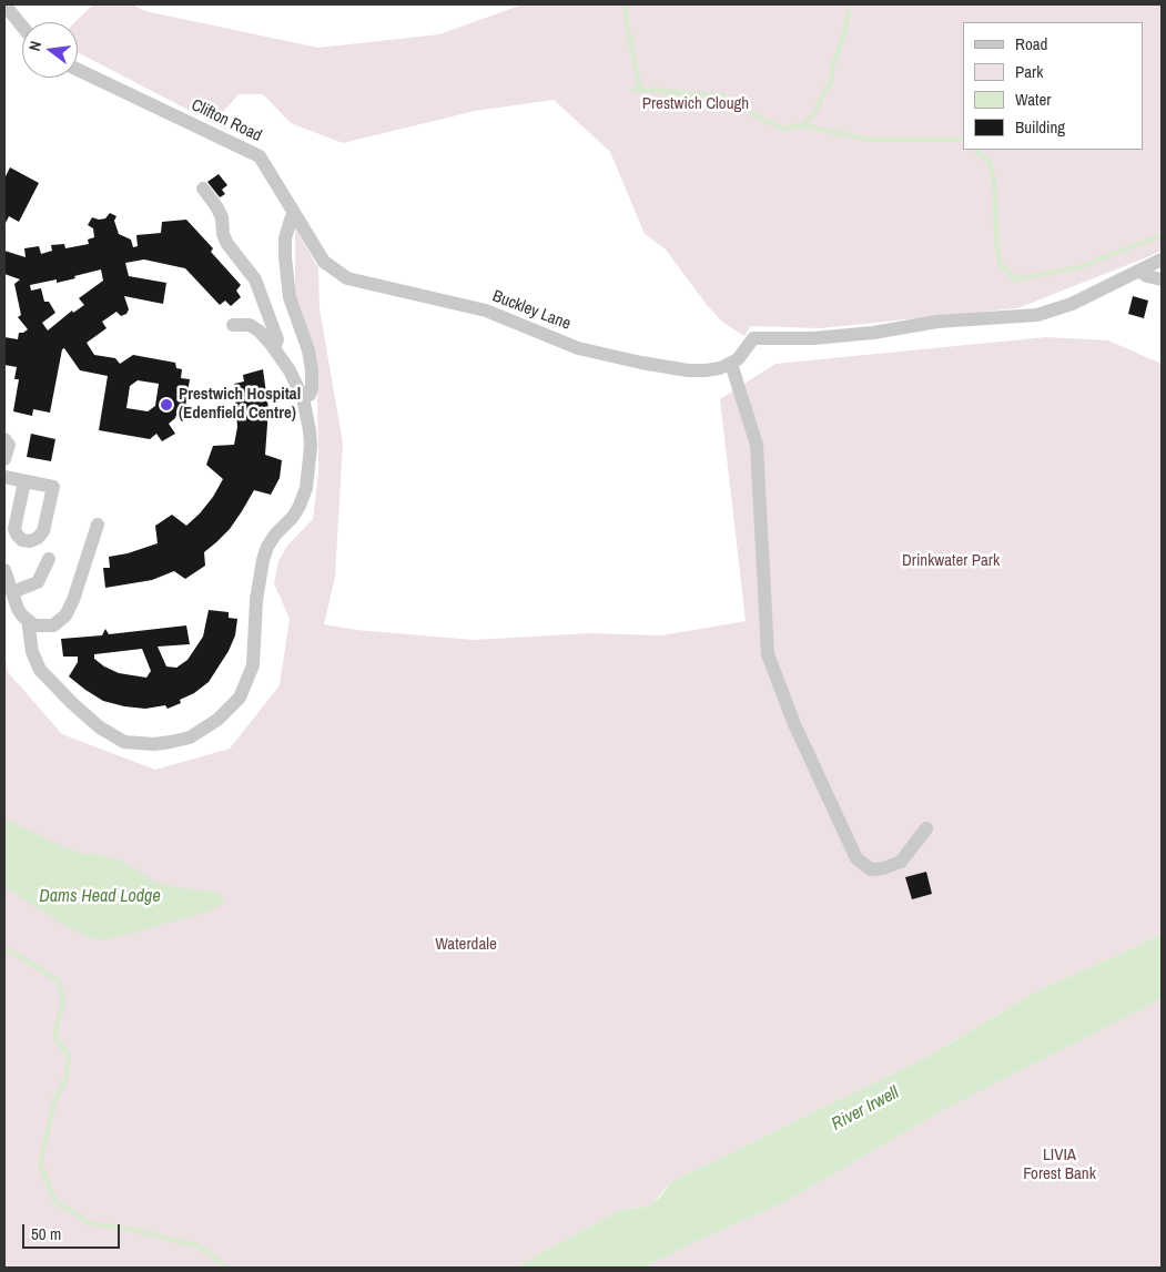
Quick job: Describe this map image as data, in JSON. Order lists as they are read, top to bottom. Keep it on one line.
{"streets":{"street":["Clifton Road","Buckley Lane"]},"crossings":[["Clifton Road","Buckley Lane"]],"water":["Dams Head Lodge","River Irwell"],"parks":["Prestwich Clough","Drinkwater Park","Waterdale","LIVIA Forest Bank"],"places":["Prestwich Hospital (Edenfield Centre)"],"legend":["Road","Park","Water","Building"],"scale_bar":"50 m","north":"left"}
